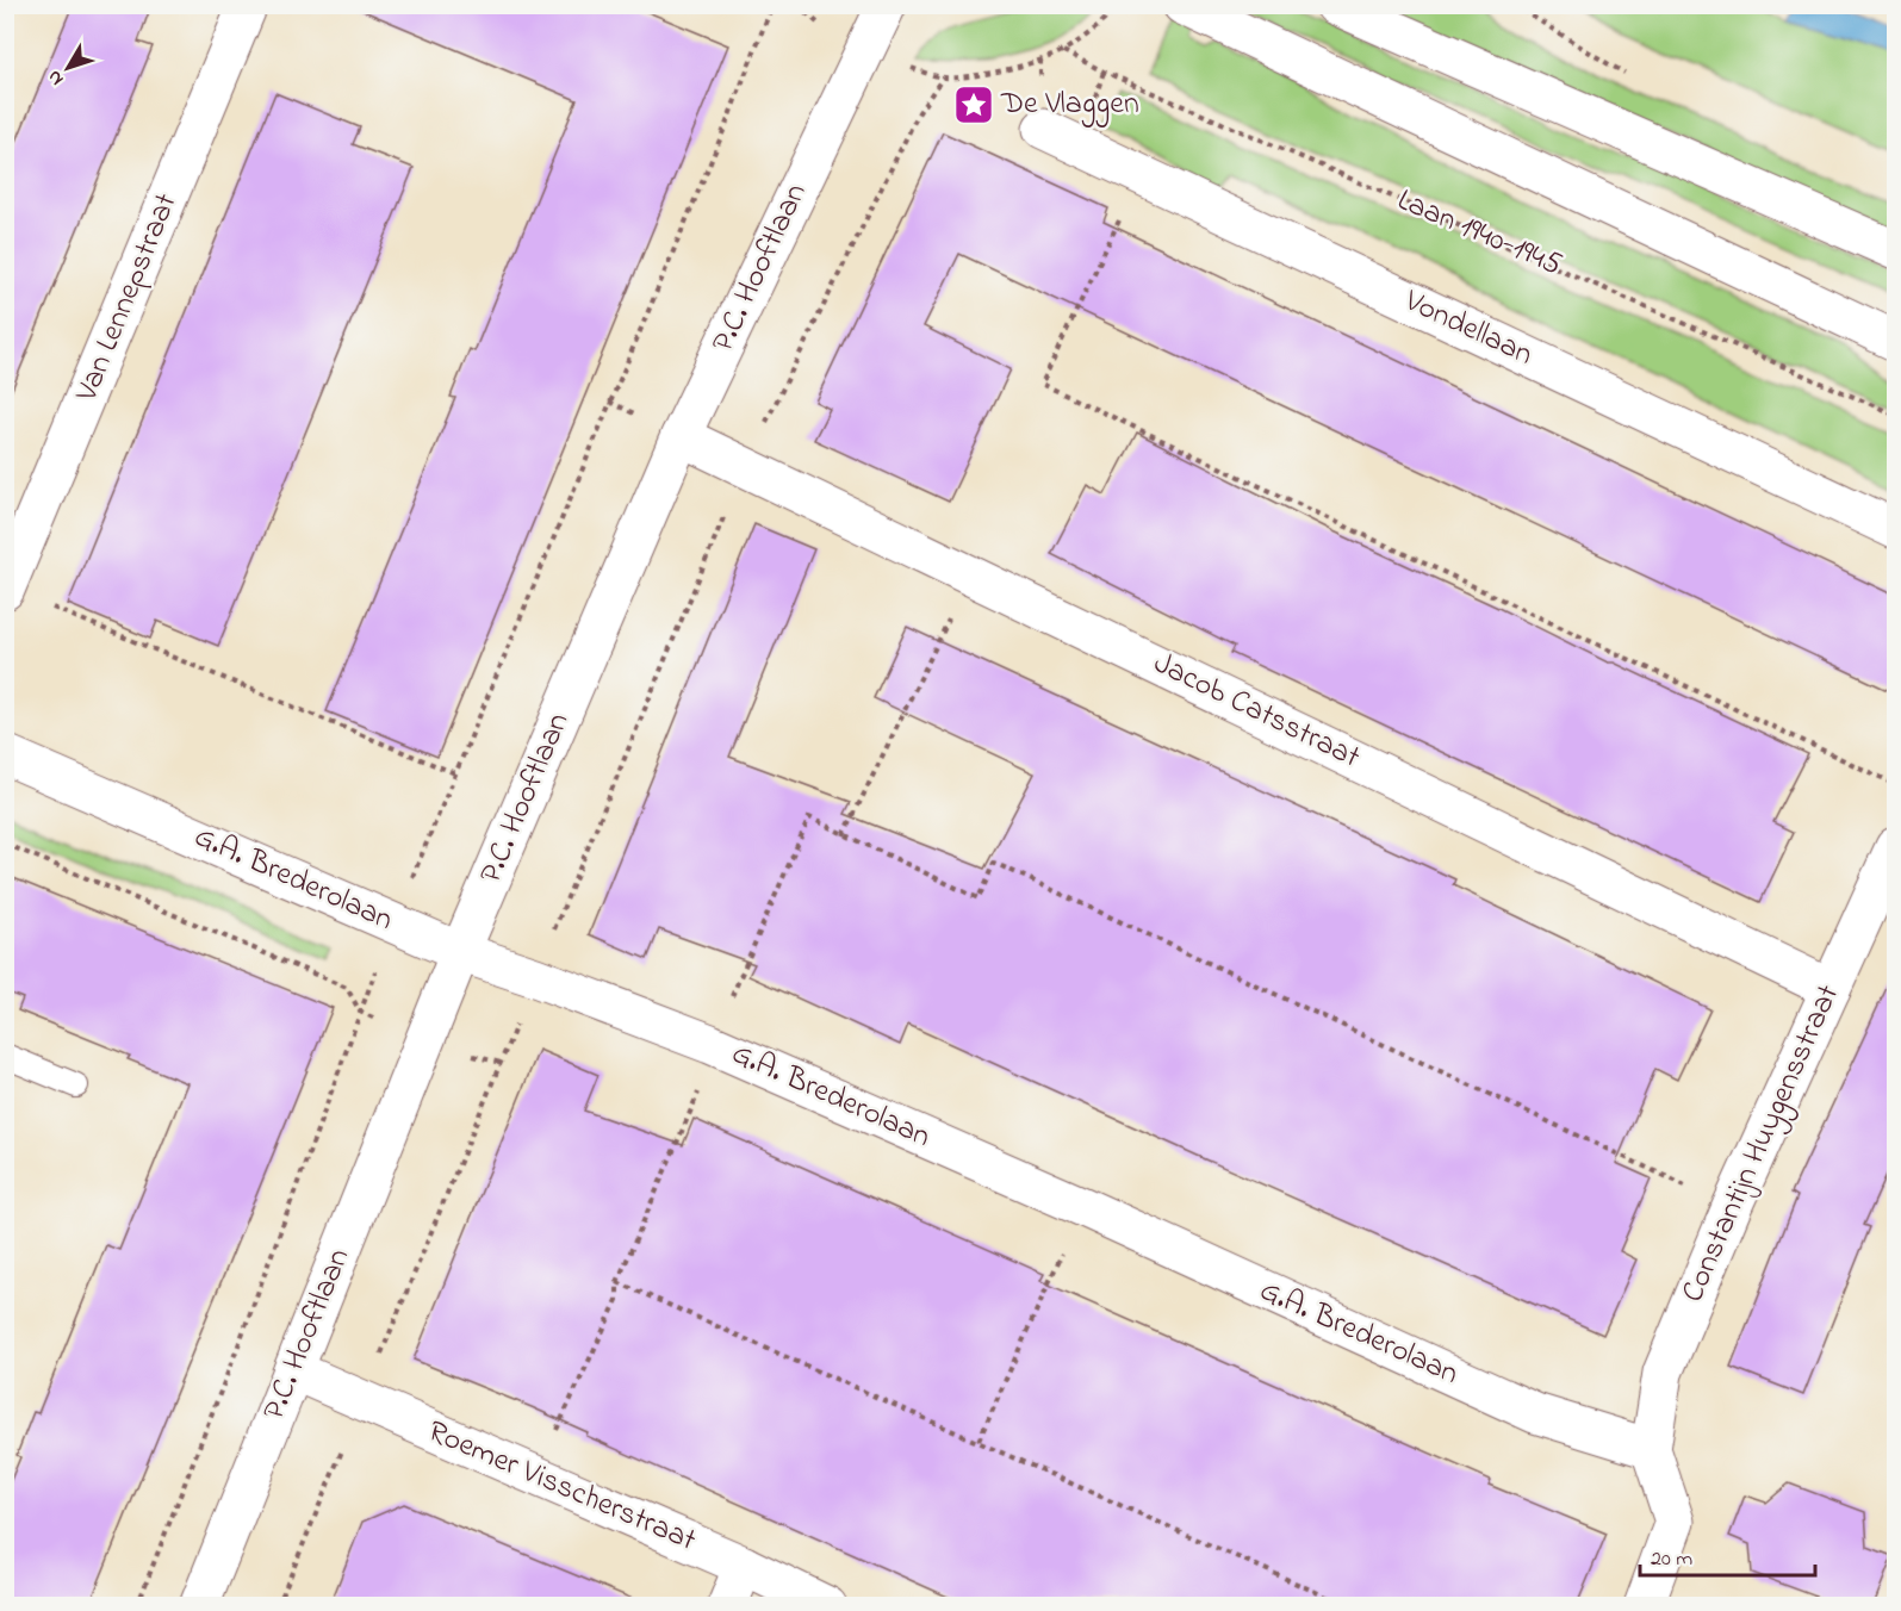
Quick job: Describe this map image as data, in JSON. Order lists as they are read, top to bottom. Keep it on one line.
{"streets":{"street":["P.C. Hooftlaan","Van Lennepstraat","Vondellaan","Jacob Catsstraat","G.A. Brederolaan","Constantijn Huygensstraat","Roemer Visscherstraat"],"path":["Laan 1940-1945"]},"crossings":[["P.C. Hooftlaan","Jacob Catsstraat"],["P.C. Hooftlaan","G.A. Brederolaan"],["P.C. Hooftlaan","Roemer Visscherstraat"],["Jacob Catsstraat","Constantijn Huygensstraat"],["G.A. Brederolaan","Constantijn Huygensstraat"]],"places":{"place":["De Vlaggen"]},"scale_bar":"20 m","north":"bottom left"}
